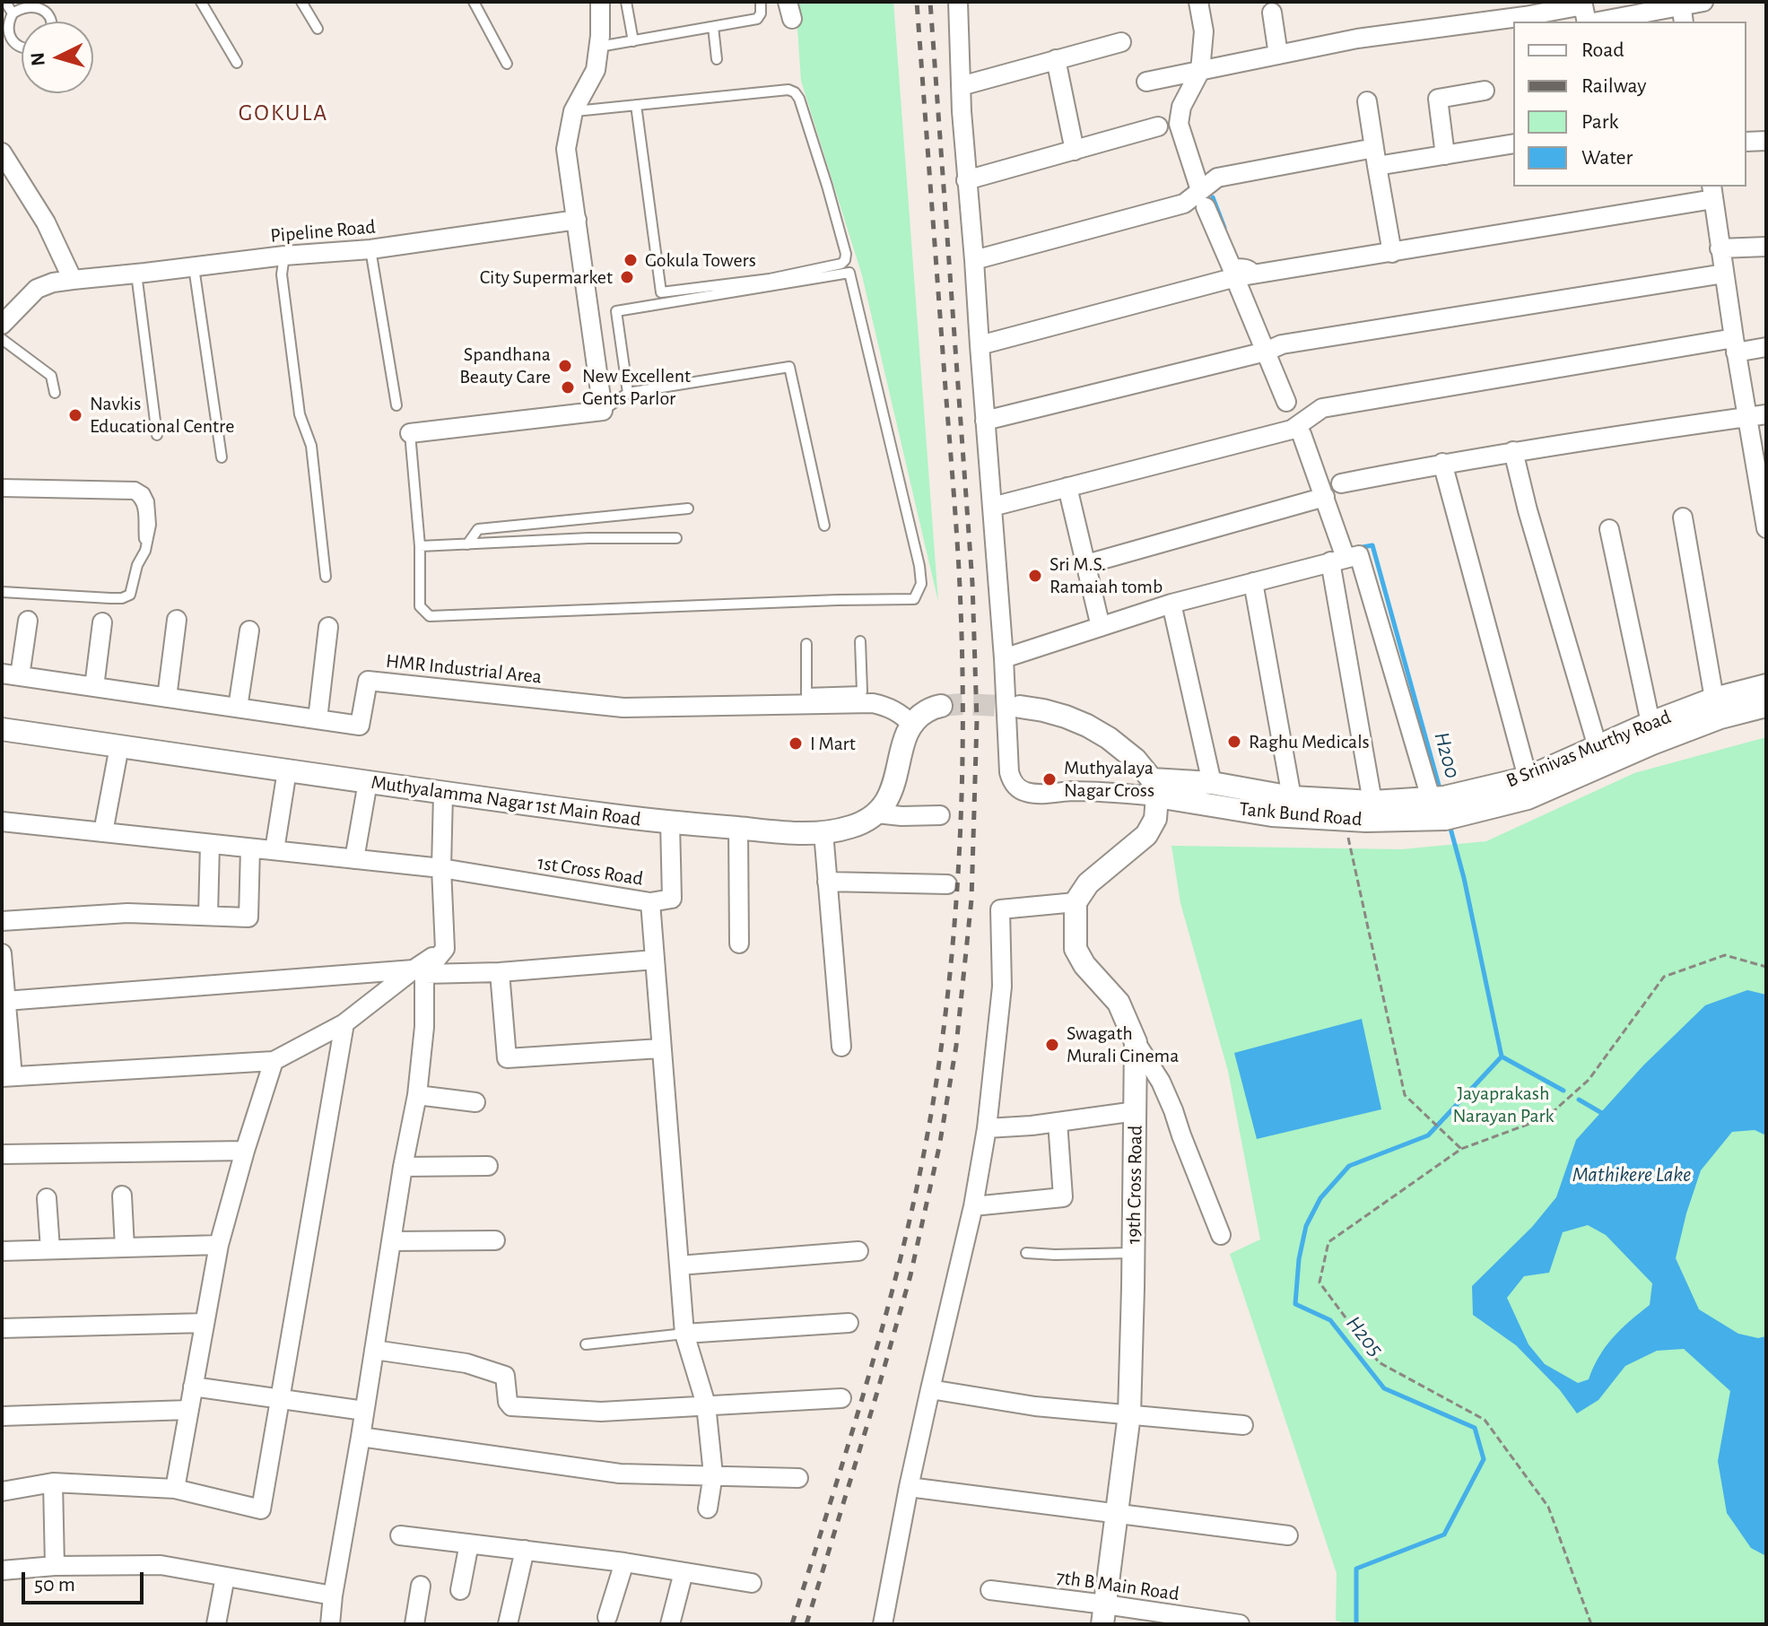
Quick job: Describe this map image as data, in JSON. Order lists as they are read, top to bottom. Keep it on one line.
{"streets":{"street":["Pipeline Road","HMR Industrial Area","B Srinivas Murthy Road","Muthyalamma Nagar 1st Main Road","Tank Bund Road","1st Cross Road","19th Cross Road","7th B Main Road"]},"crossings":[["B Srinivas Murthy Road","Tank Bund Road"],["19th Cross Road","7th B Main Road"]],"districts":["GOKULA"],"water":["H200","Mathikere Lake","H205"],"parks":["Jayaprakash Narayan Park"],"places":["Gokula Towers","City Supermarket","Spandhana Beauty Care","New Excellent Gents Parlor","Navkis Educational Centre","Sri M.S. Ramaiah tomb","Raghu Medicals","I Mart","Muthyalaya Nagar Cross","Swagath Murali Cinema"],"legend":["Road","Railway","Park","Water"],"scale_bar":"50 m","north":"left"}
